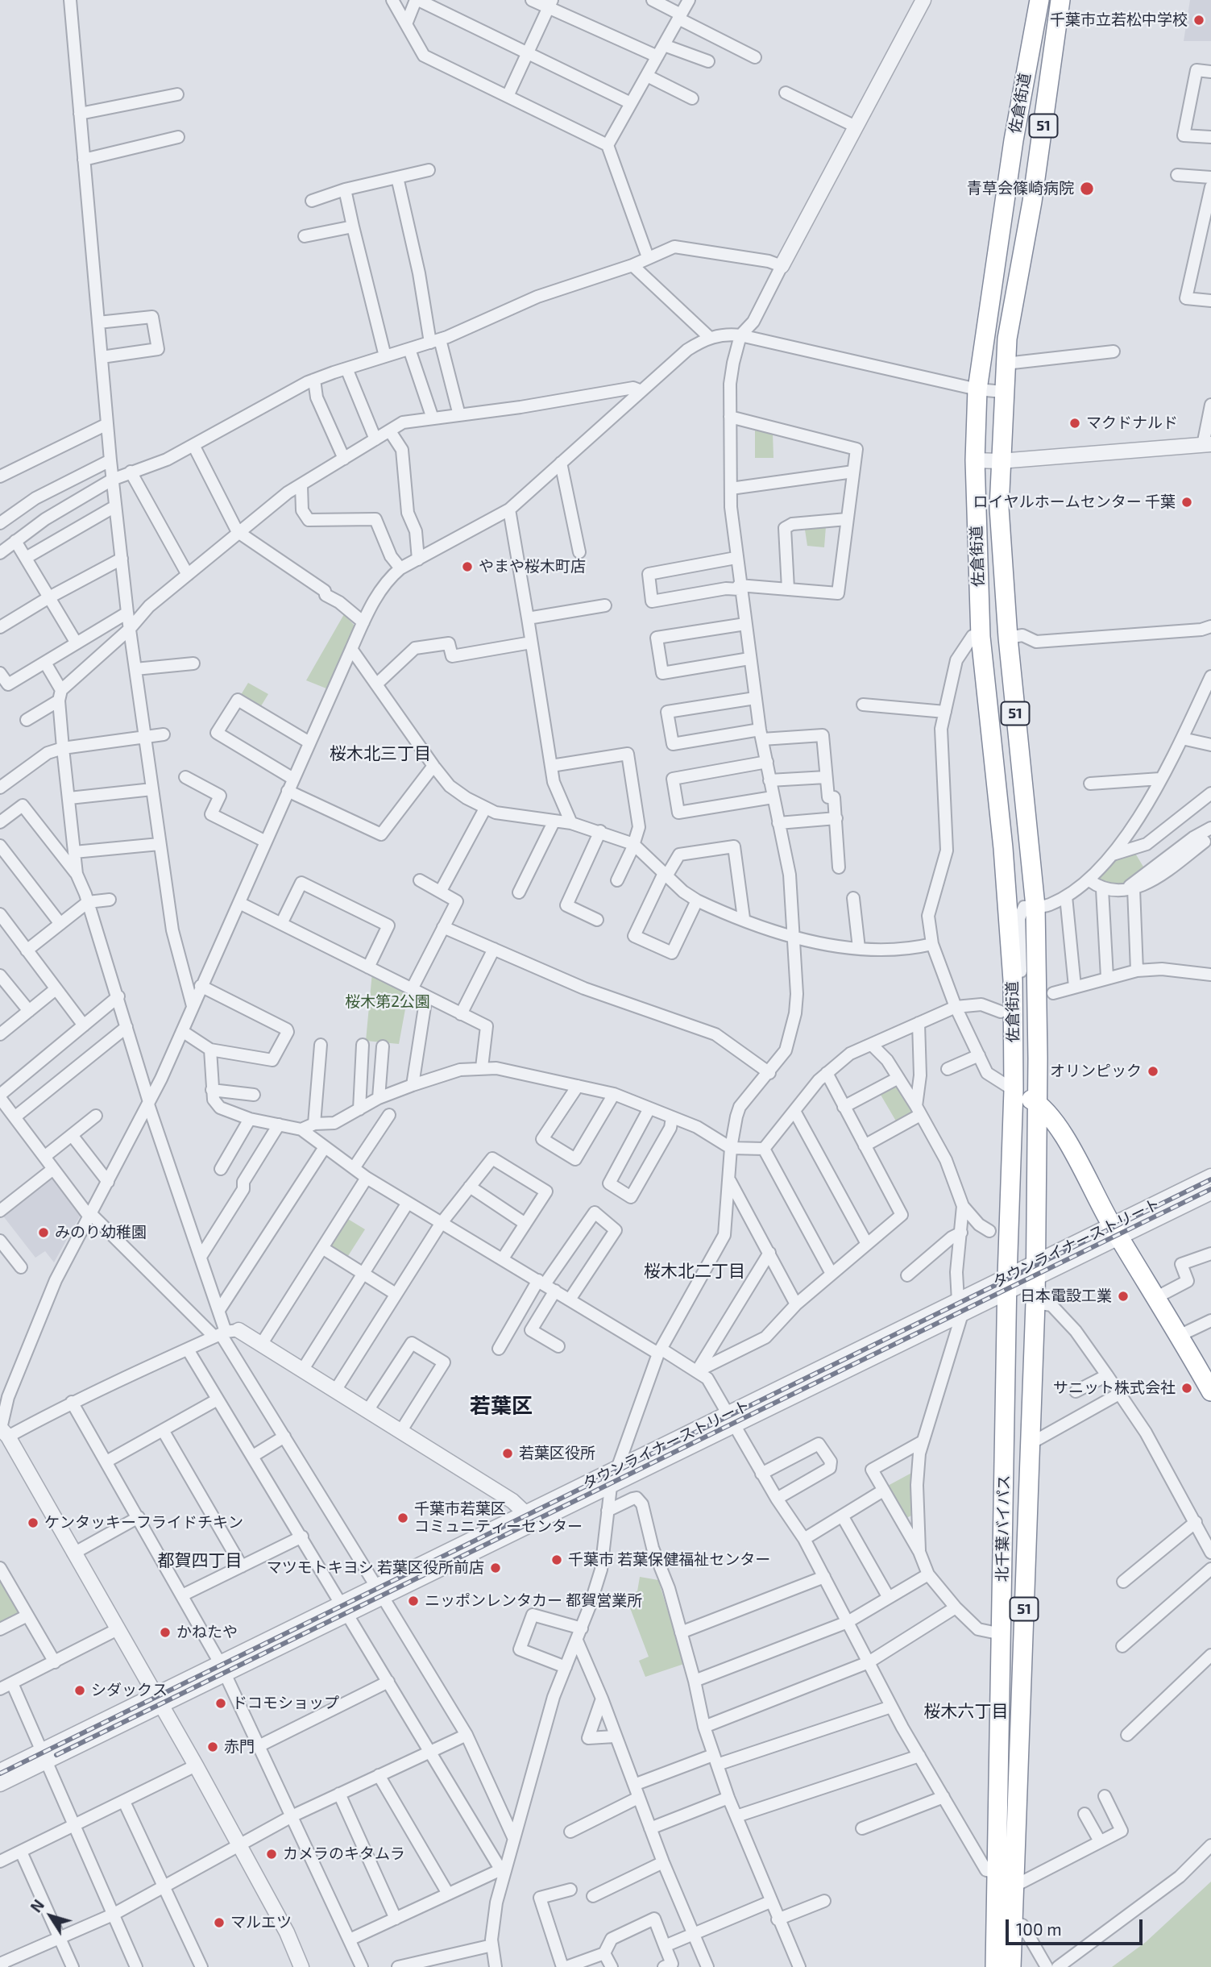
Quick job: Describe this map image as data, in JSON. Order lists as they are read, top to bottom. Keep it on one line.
{"streets":{"highway":["佐倉街道","51","北千葉バイパス"],"street":["タウンライナーストリート"]},"crossings":[["佐倉街道","北千葉バイパス"],["タウンライナーストリート","北千葉バイパス"]],"districts":["桜木北三丁目","桜木北二丁目","若葉区","都賀四丁目","桜木六丁目"],"parks":["桜木第2公園"],"places":["千葉市立若松中学校","青草会篠崎病院","マクドナルド","ロイヤルホームセンター 千葉","やまや桜木町店","オリンピック","みのり幼稚園","日本電設工業","サニット株式会社","若葉区役所","千葉市若葉区 コミュニティーセンター","ケンタッキーフライドチキン","千葉市 若葉保健福祉センター","マツモトキヨシ 若葉区役所前店","ニッポンレンタカー 都賀営業所","かねたや","シダックス","ドコモショップ","赤門","カメラのキタムラ","マルエツ"],"scale_bar":"100 m","north":"top left"}
